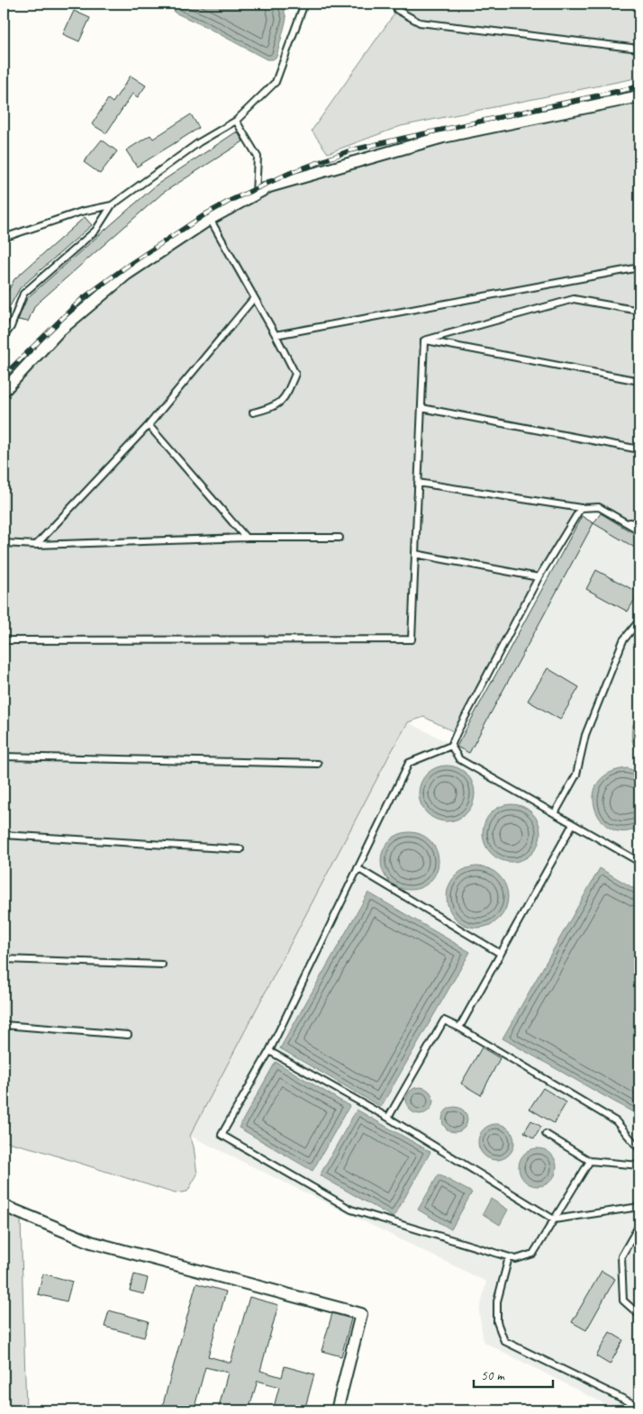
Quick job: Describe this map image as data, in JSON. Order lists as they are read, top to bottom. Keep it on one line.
{"scale_bar":"50 m"}
